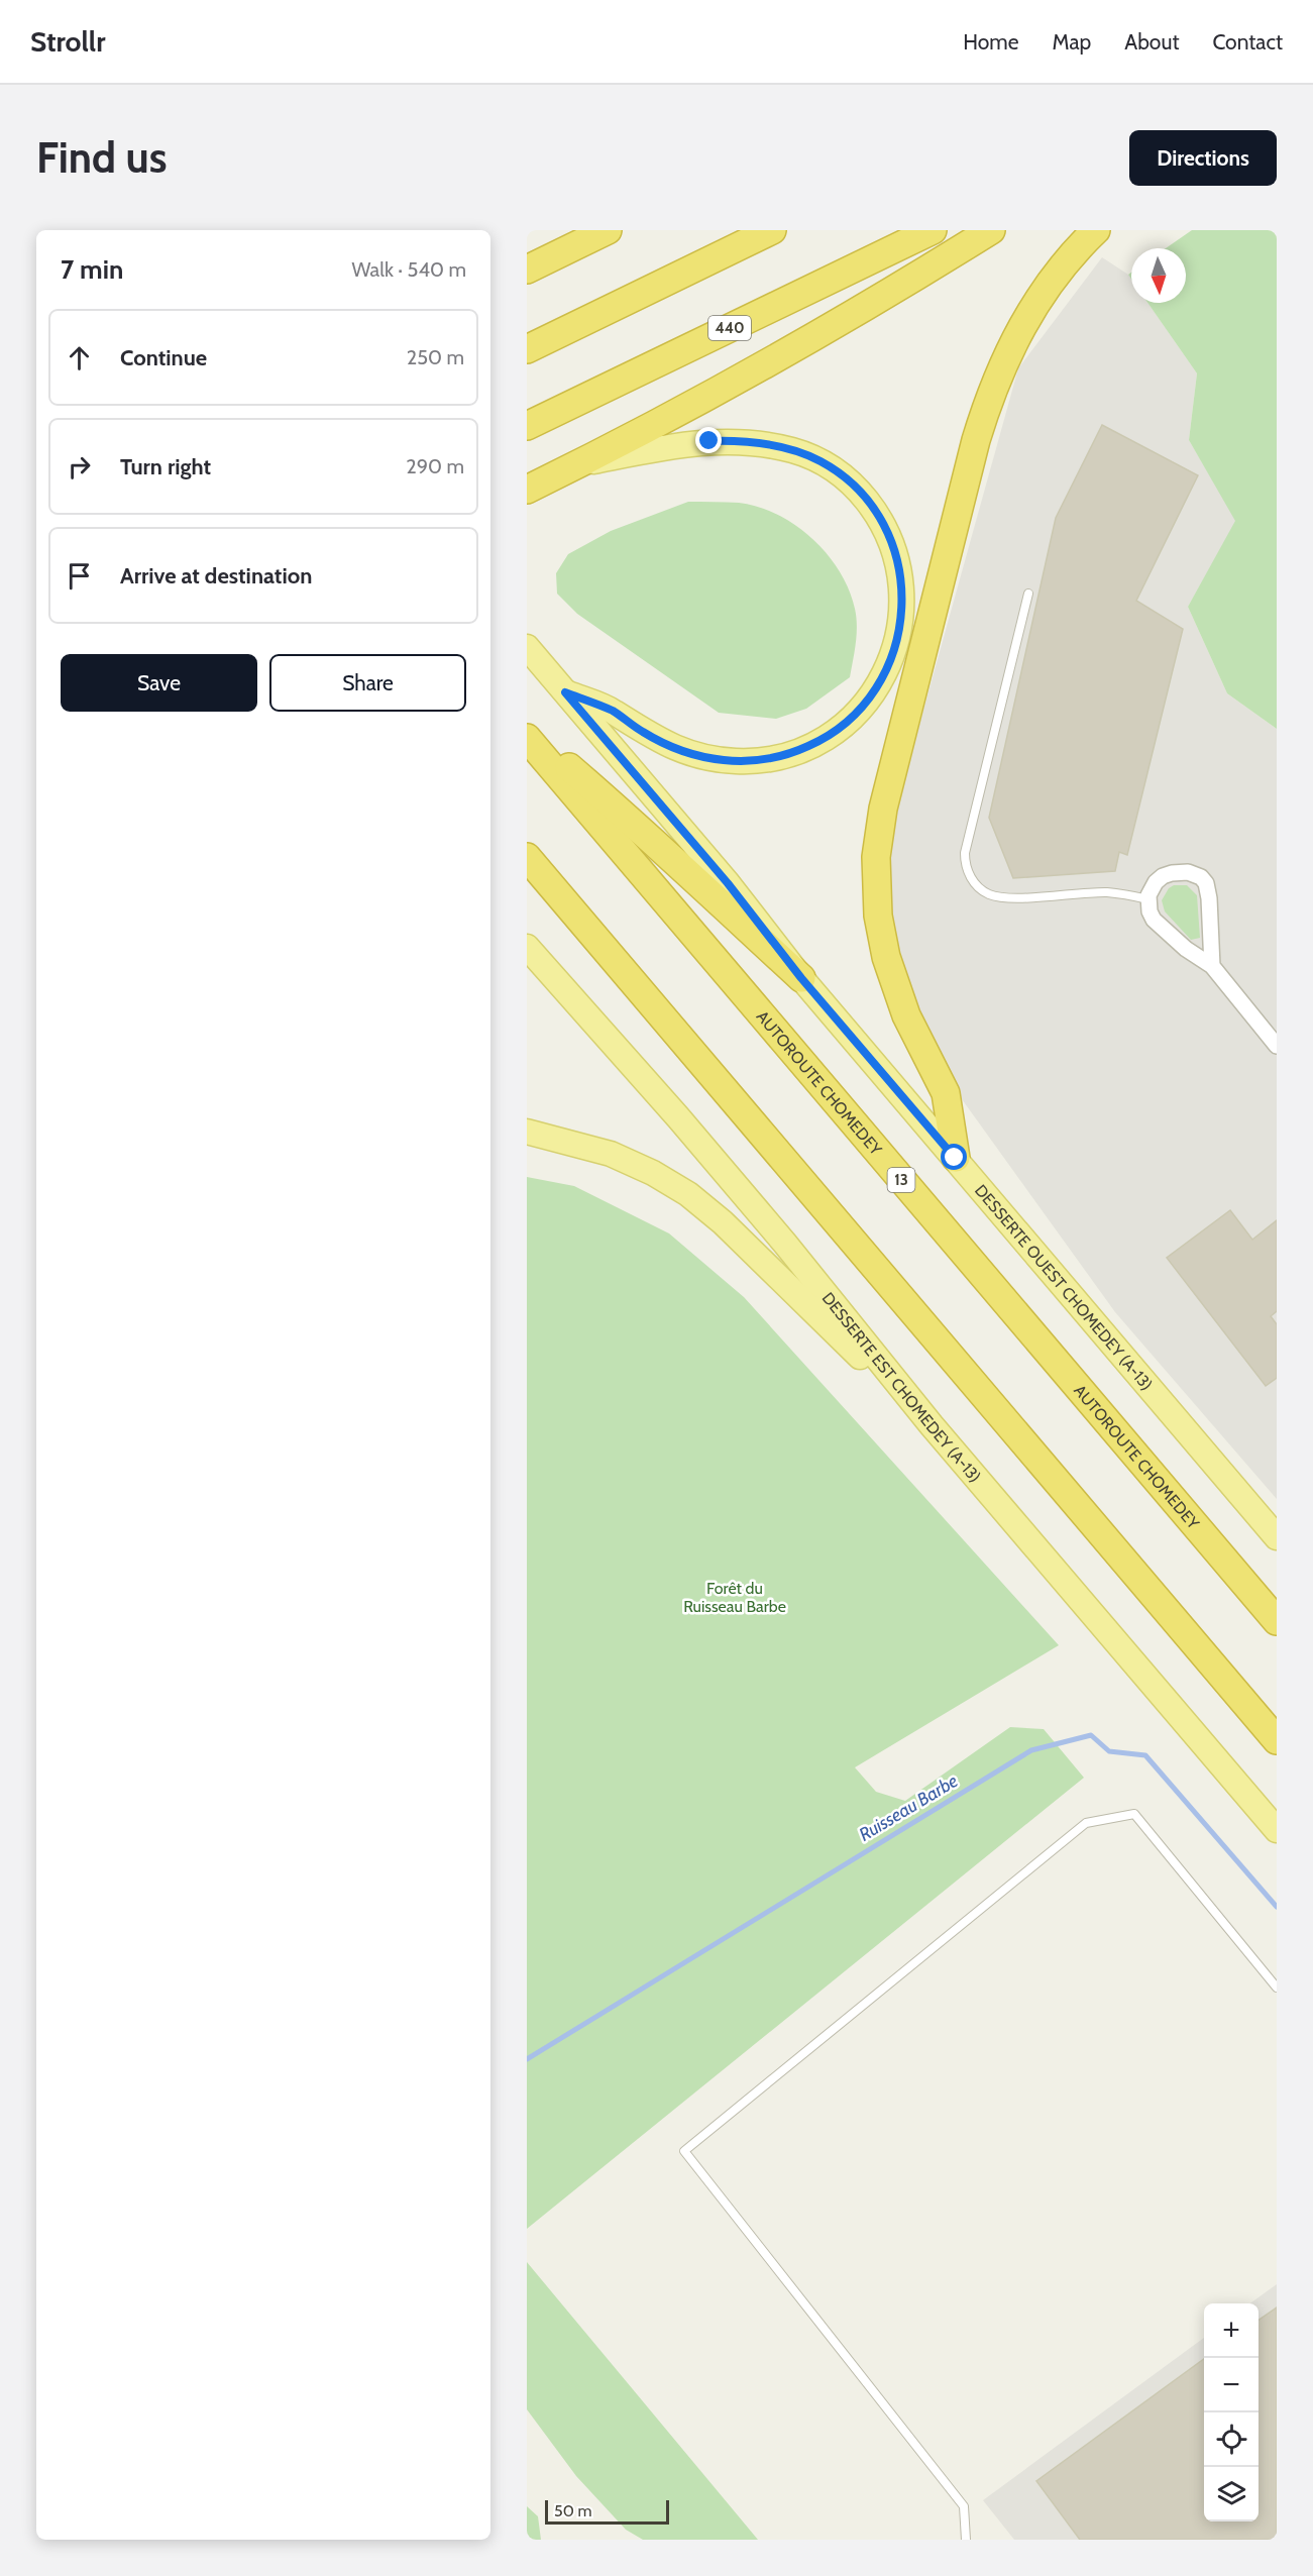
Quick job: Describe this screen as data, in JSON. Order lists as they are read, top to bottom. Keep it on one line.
{"streets":{"highway":["440","AUTOROUTE CHOMEDEY","13"],"main road":["DESSERTE OUEST CHOMEDEY (A-13)","DESSERTE EST CHOMEDEY (A-13)"]},"water":["Ruisseau Barbe"],"parks":["Forêt du Ruisseau Barbe"],"scale_bar":"50 m","north":"bottom","page":{"header":"Strollr","nav":["Home","Map","About","Contact"],"buttons":["Directions",["Save","Share"]],"title":"Find us","heading":["7 min","Walk · 540 m"],"list":[["Continue","250 m"],["Turn right","290 m"],"Arrive at destination"],"map_buttons":["+","−"],"scale":"50 m"}}
